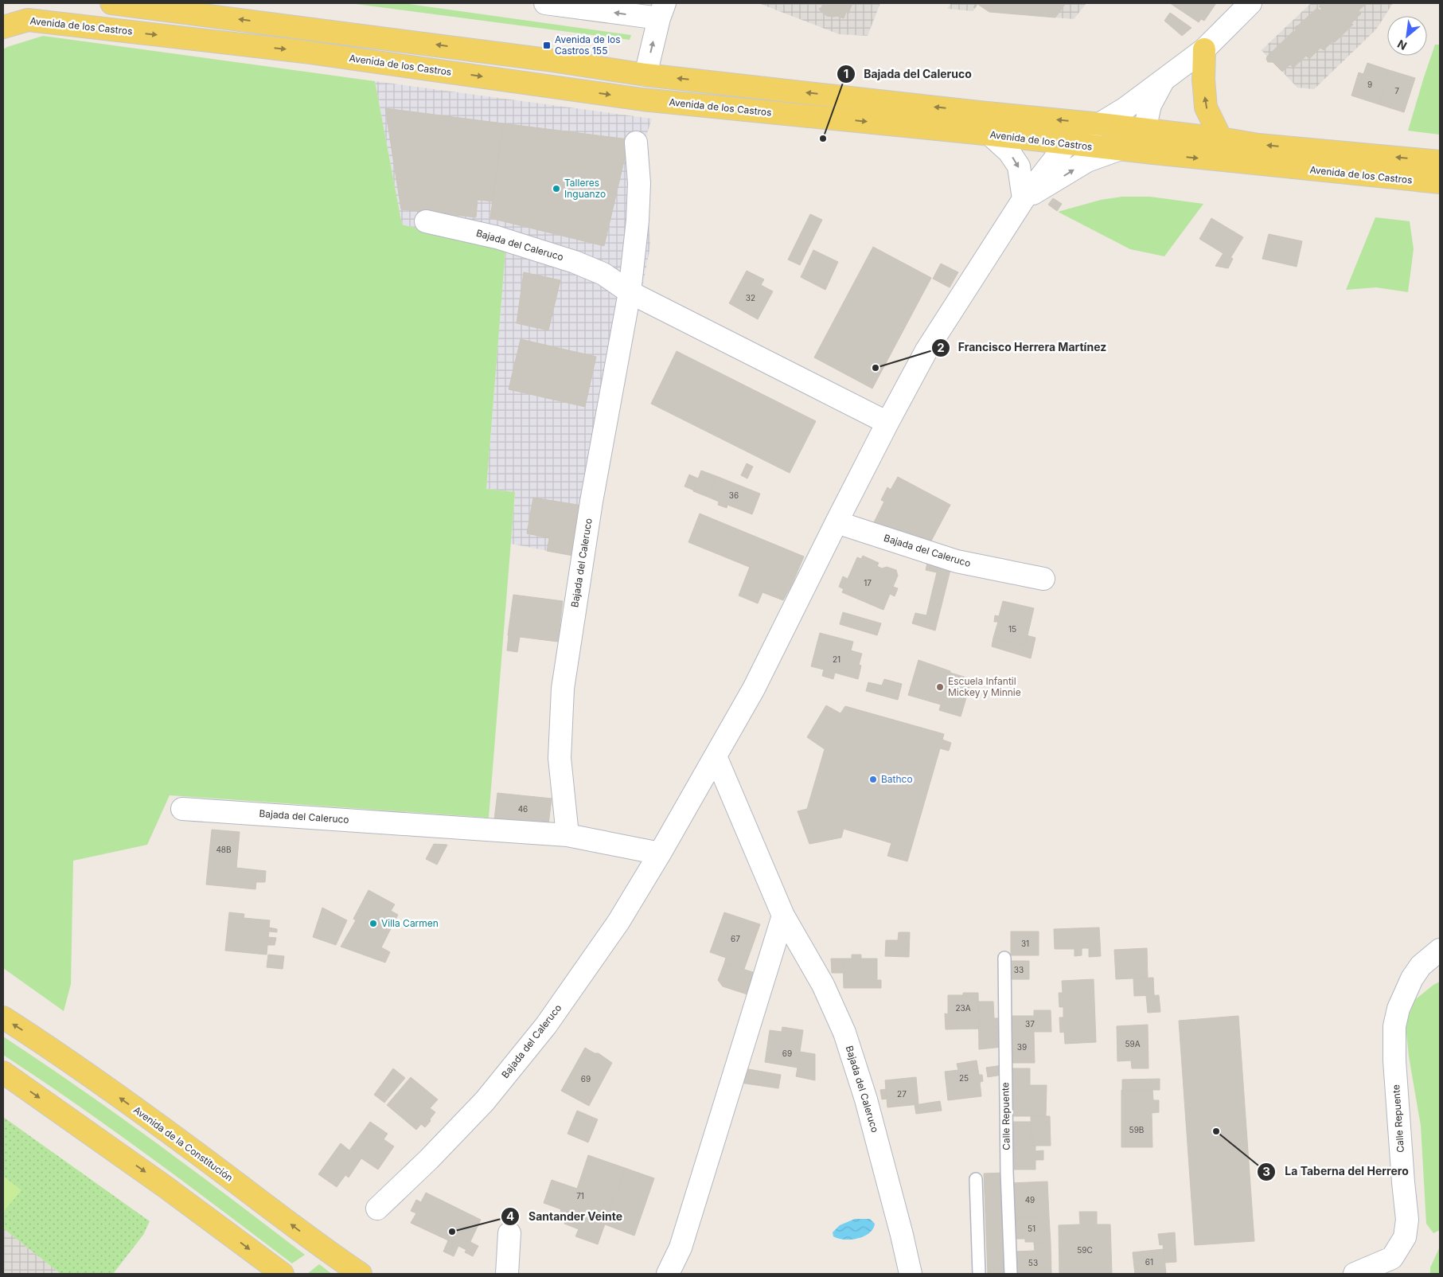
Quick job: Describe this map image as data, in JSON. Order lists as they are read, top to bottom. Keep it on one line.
{"streets":{"main road":["Avenida de los Castros","Avenida de la Constitución"],"street":["Bajada del Caleruco","Calle Repuente"]},"crossings":[["Avenida de los Castros","Bajada del Caleruco"]],"places":{"transit":["Avenida de los Castros 155"],"other":["Bajada del Caleruco","Talleres Inguanzo","Francisco Herrera Martínez","Escuela Infantil Mickey y Minnie","Bathco","Villa Carmen","La Taberna del Herrero","Santander Veinte"]},"house_numbers":["9","7","32","36","17","15","21","46","48B","67","31","33","23A","37","59A","39","69","25","69","27","59B","71","49","51","59C","61","53"],"north":"bottom left"}
